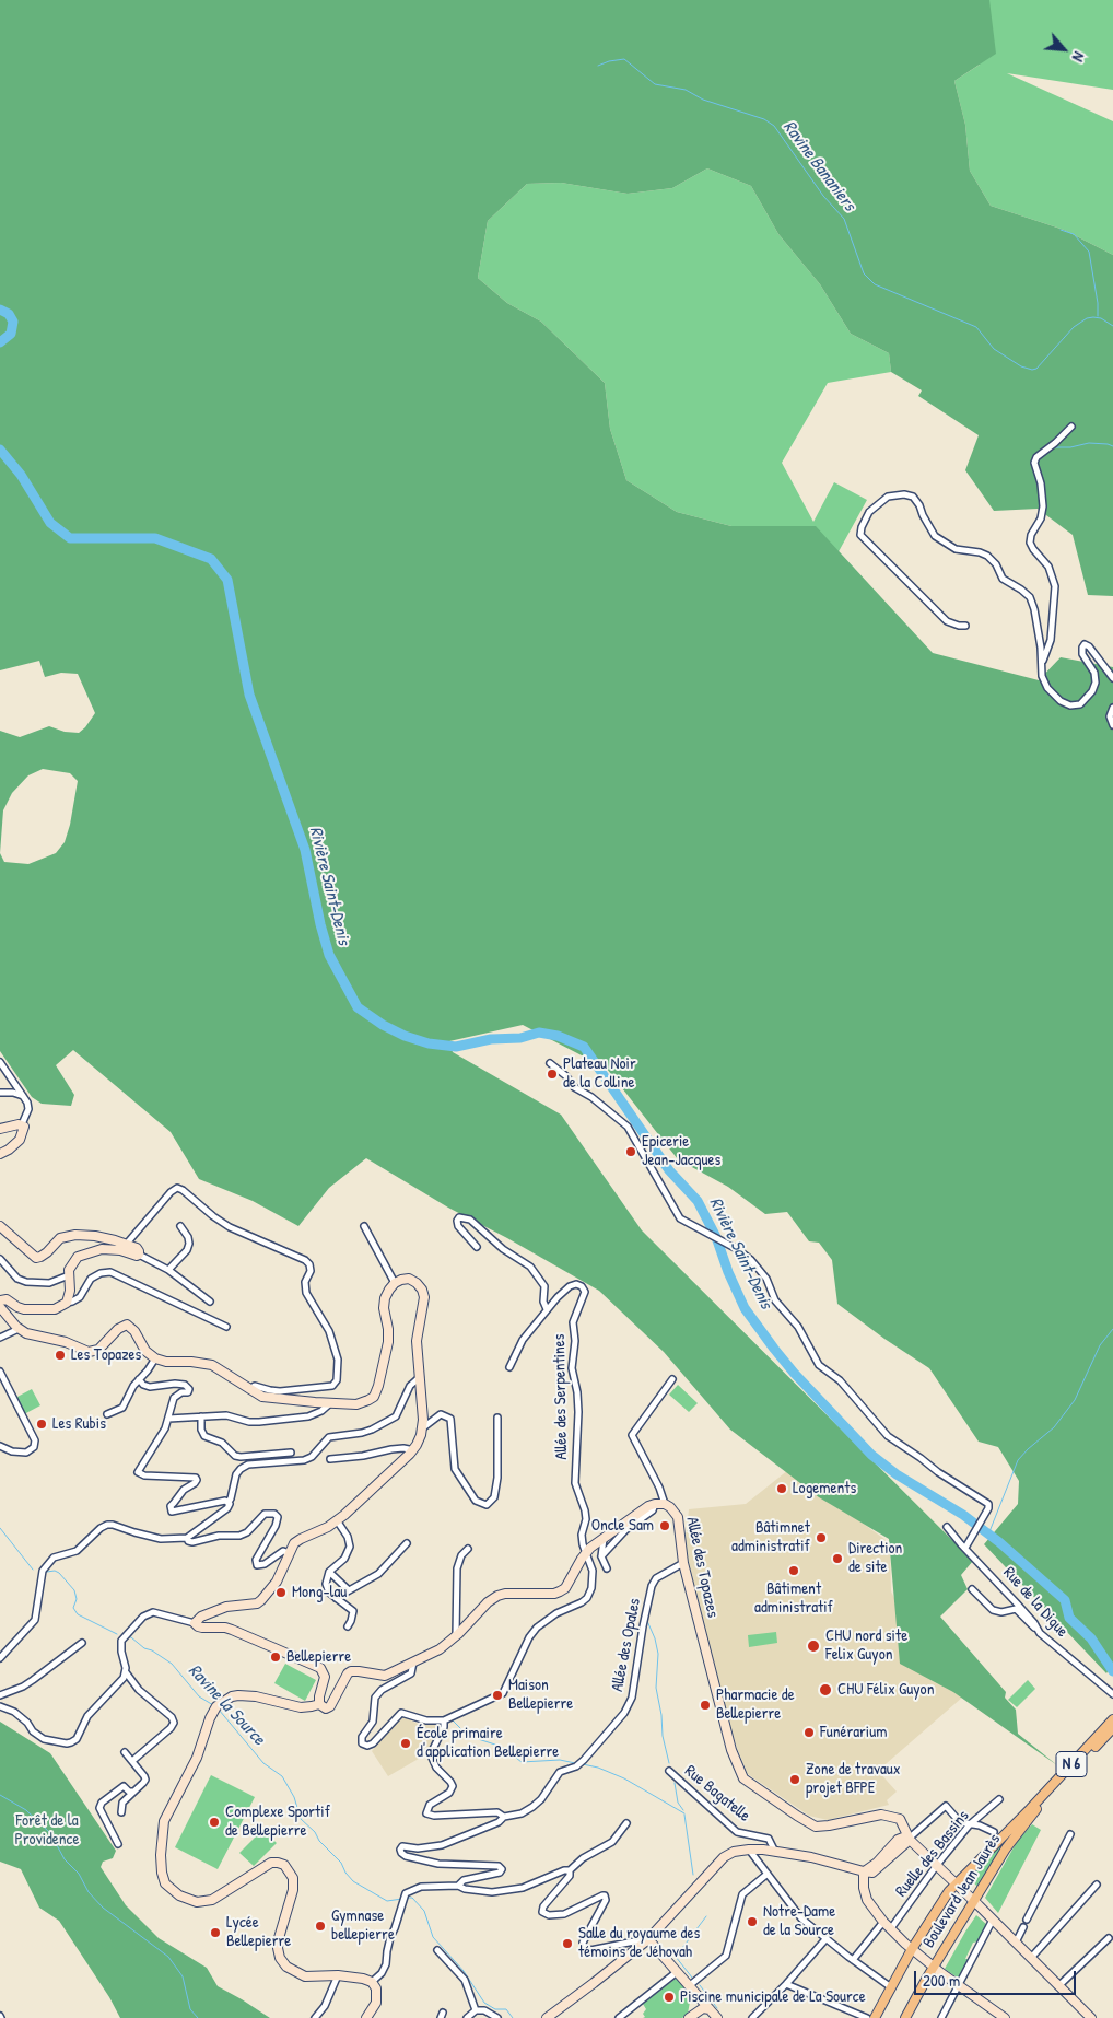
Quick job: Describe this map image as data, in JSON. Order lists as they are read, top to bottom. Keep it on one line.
{"streets":{"main road":["Allée des Topazes","N 6","Boulevard Jean Jaurès"],"street":["Allée des Serpentines","Rue de la Digue","Allée des Opales","Rue Bagatelle","Ruelle des Bassins"]},"crossings":[["Allée des Topazes","Allée des Opales"],["N 6","Boulevard Jean Jaurès"],["Rue Bagatelle","Boulevard Jean Jaurès"]],"water":["Ravine Bananiers","Rivière Saint-Denis","Ravine la Source"],"parks":["Forêt de la Providence"],"places":["Plateau Noir de la Colline","Epicerie Jean-Jacques","Les Topazes","Les Rubis","Logements","Oncle Sam","Bâtimnet administratif","Direction de site","Bâtiment administratif","Mong-lau","CHU nord site Felix Guyon","Bellepierre","CHU Félix Guyon","Maison Bellepierre","Pharmacie de Bellepierre","Funérarium","École primaire d'application Bellepierre","Zone de travaux projet BFPE","Complexe Sportif de Bellepierre","Notre-Dame de la Source","Gymnase bellepierre","Lycée Bellepierre","Salle du royaume des témoins de Jéhovah","Piscine municipale de La Source"],"scale_bar":"200 m","north":"bottom right"}
